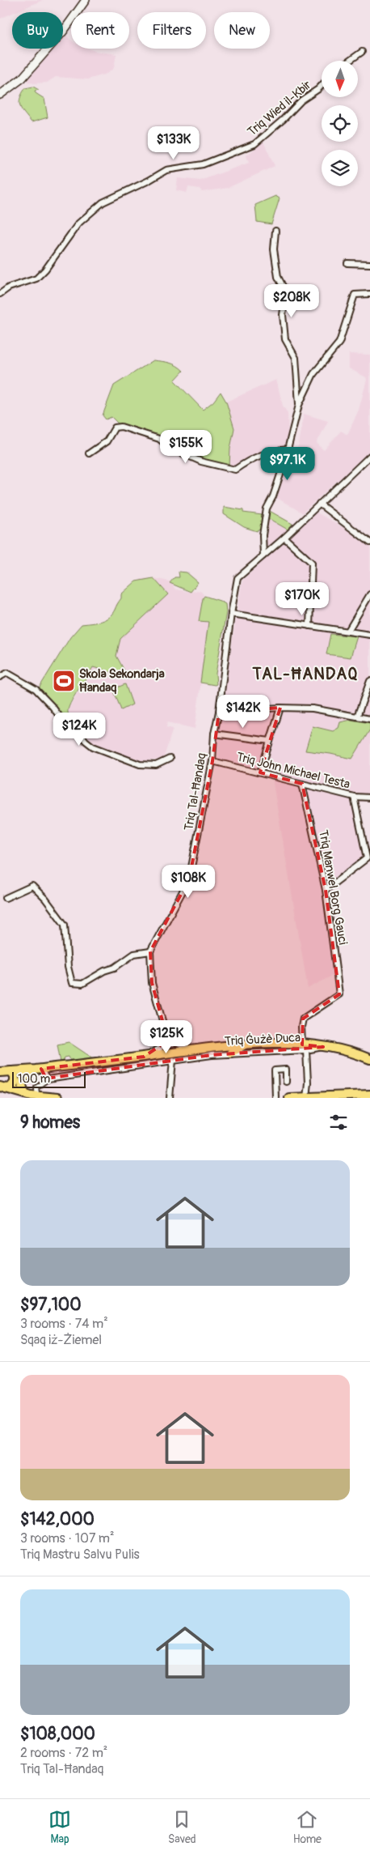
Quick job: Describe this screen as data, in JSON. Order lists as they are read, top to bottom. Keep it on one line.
{"streets":{"highway":["Triq Ġużè Duca"],"street":["Triq Wied il-Kbir","Triq John Michael Testa","Triq Tal-Ħandaq","Triq Manwel Borg Gauci"]},"crossings":[["Triq John Michael Testa","Triq Tal-Ħandaq"],["Triq John Michael Testa","Triq Manwel Borg Gauci"],["Triq Manwel Borg Gauci","Triq Ġużè Duca"]],"districts":["TAL-ĦANDAQ"],"places":{"sports":["Skola Sekondarja Ħandaq"]},"scale_bar":"100 m","north":"bottom","page":{"chip":["Buy","Rent","Filters","New"],"price":["$133K","$208K","$155K","$97.1K","$170K","$142K","$124K","$108K","$125K"],"scale":"100 m","heading":"9 homes","list":[{"name":"$97,100","note":"3 rooms · 74 m² · Sqaq iż-Żiemel"},{"name":"$142,000","note":"3 rooms · 107 m² · Triq Mastru Salvu Pulis"},{"name":"$108,000","note":"2 rooms · 72 m² · Triq Tal-Ħandaq"}],"tabs":["Map","Saved","Home"]}}
